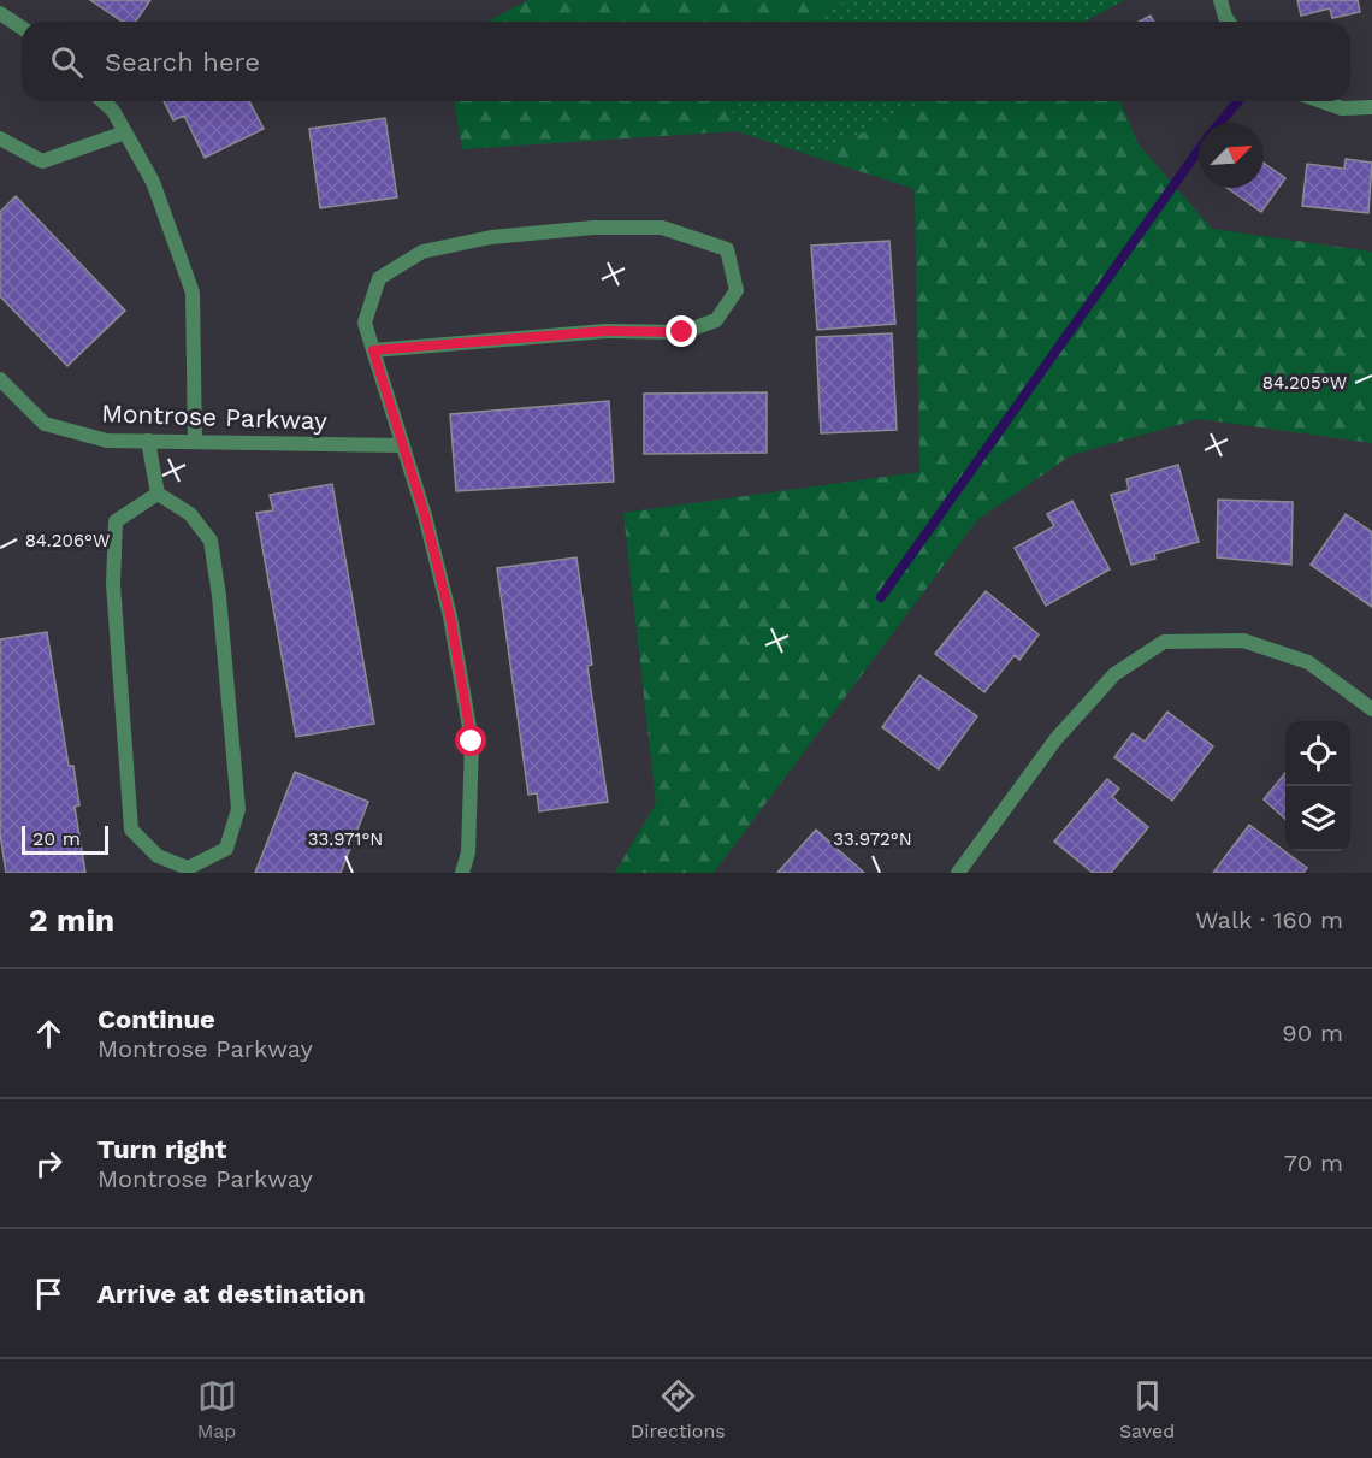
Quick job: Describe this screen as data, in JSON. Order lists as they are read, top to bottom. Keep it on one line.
{"streets":{"street":["Montrose Parkway"]},"scale_bar":"20 m","north":"top right","page":{"search":"Search here","scale":"20 m","heading":["2 min","Walk · 160 m"],"list":[["Continue","Montrose Parkway","90 m"],["Turn right","Montrose Parkway","70 m"],"Arrive at destination"],"nav":["Map","Directions","Saved"]},"coordinates":["84.205°W","84.206°W","33.971°N","33.972°N"]}
